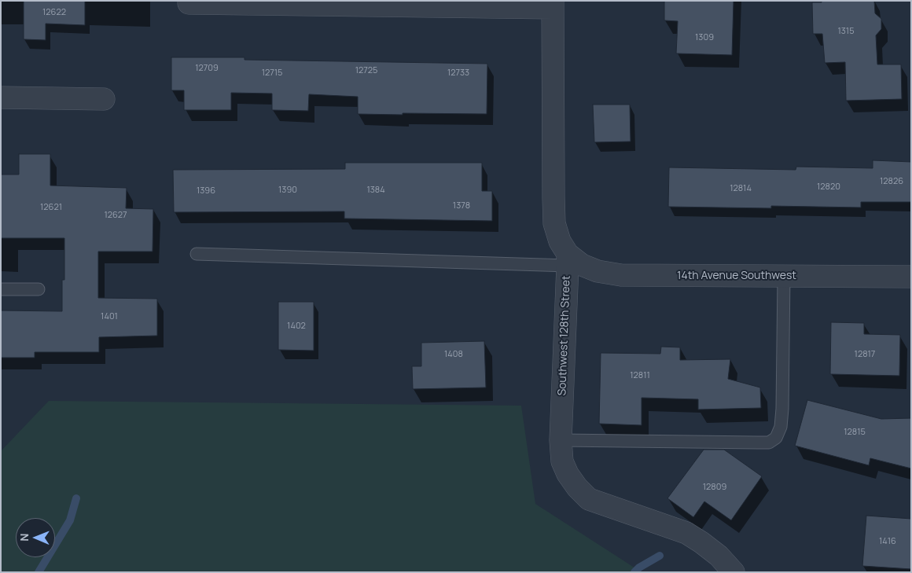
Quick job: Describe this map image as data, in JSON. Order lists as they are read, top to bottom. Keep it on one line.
{"streets":{"street":["14th Avenue Southwest","Southwest 128th Street"]},"crossings":[["14th Avenue Southwest","Southwest 128th Street"]],"house_numbers":["12622","1315","1309","12709","12725","12715","12733","12826","12820","12814","1390","1384","1396","1378","12621","12627","1401","1402","1408","12817","12811","12815","12809","1416"],"north":"left"}
